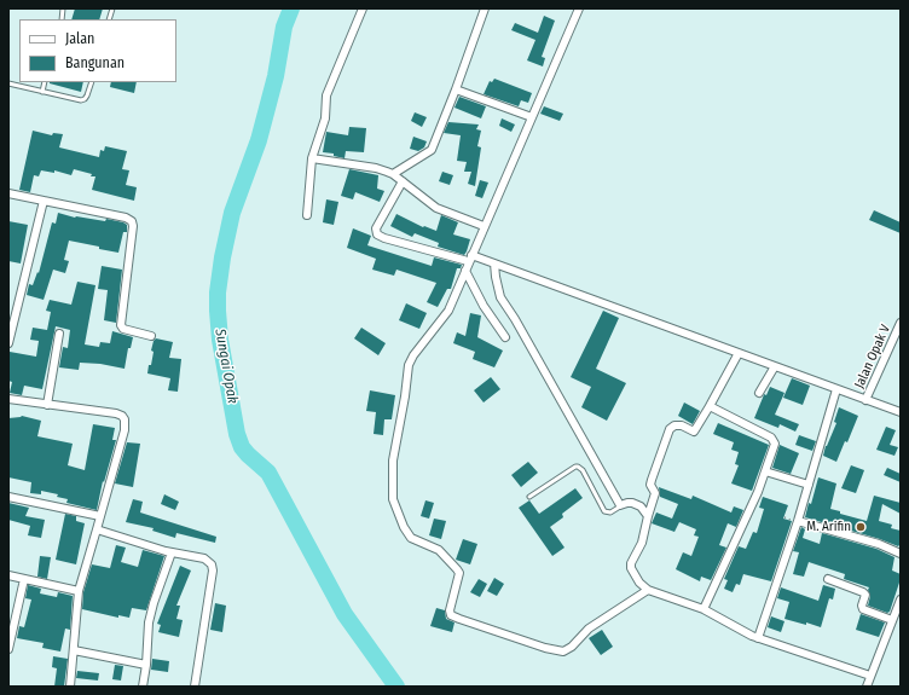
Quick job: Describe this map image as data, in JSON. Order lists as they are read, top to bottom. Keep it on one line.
{"streets":{"street":["Jalan Opak V"]},"water":["Sungai Opak"],"places":["M. Arifin"],"legend":["Jalan","Bangunan"]}
